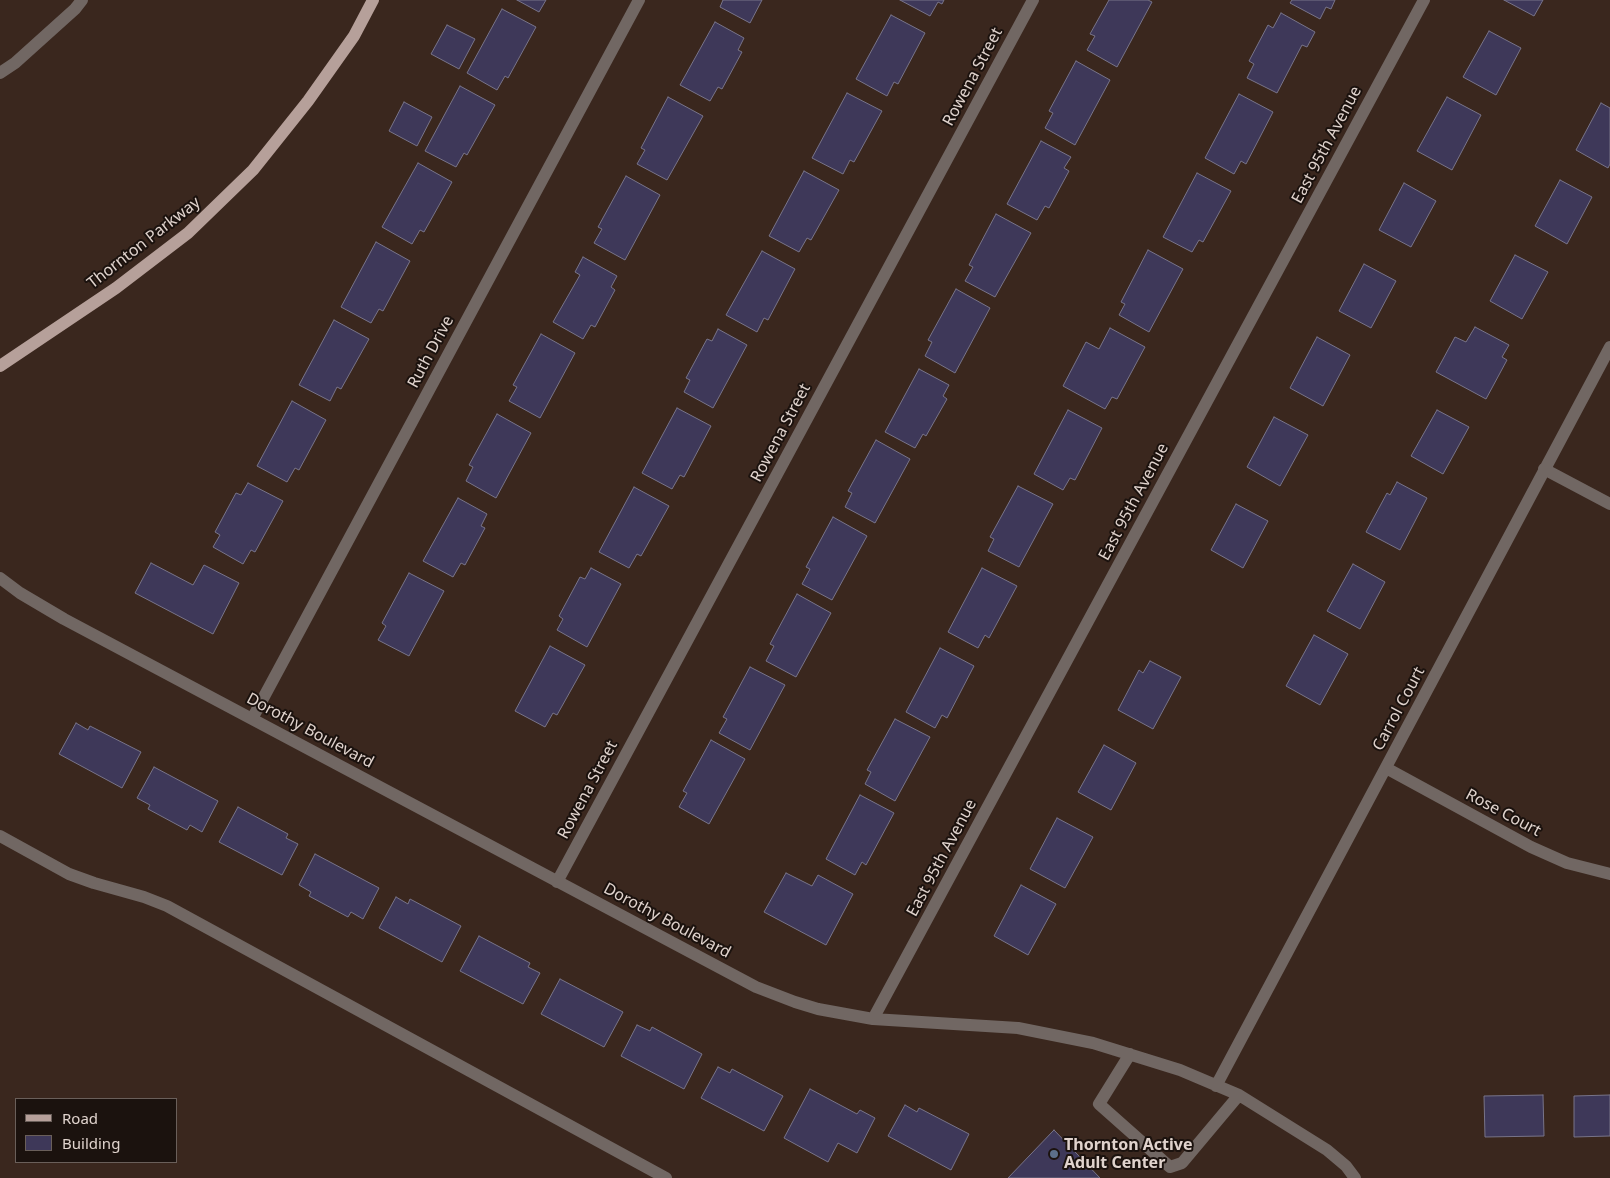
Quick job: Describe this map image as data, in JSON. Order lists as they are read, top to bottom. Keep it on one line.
{"streets":{"main road":["Thornton Parkway"],"street":["Rowena Street","East 95th Avenue","Ruth Drive","Carrol Court","Dorothy Boulevard","Rose Court"]},"crossings":[["Rowena Street","Dorothy Boulevard"],["East 95th Avenue","Dorothy Boulevard"],["Ruth Drive","Dorothy Boulevard"],["Carrol Court","Dorothy Boulevard"],["Carrol Court","Rose Court"]],"places":["Thornton Active Adult Center"],"legend":["Road","Building"]}
